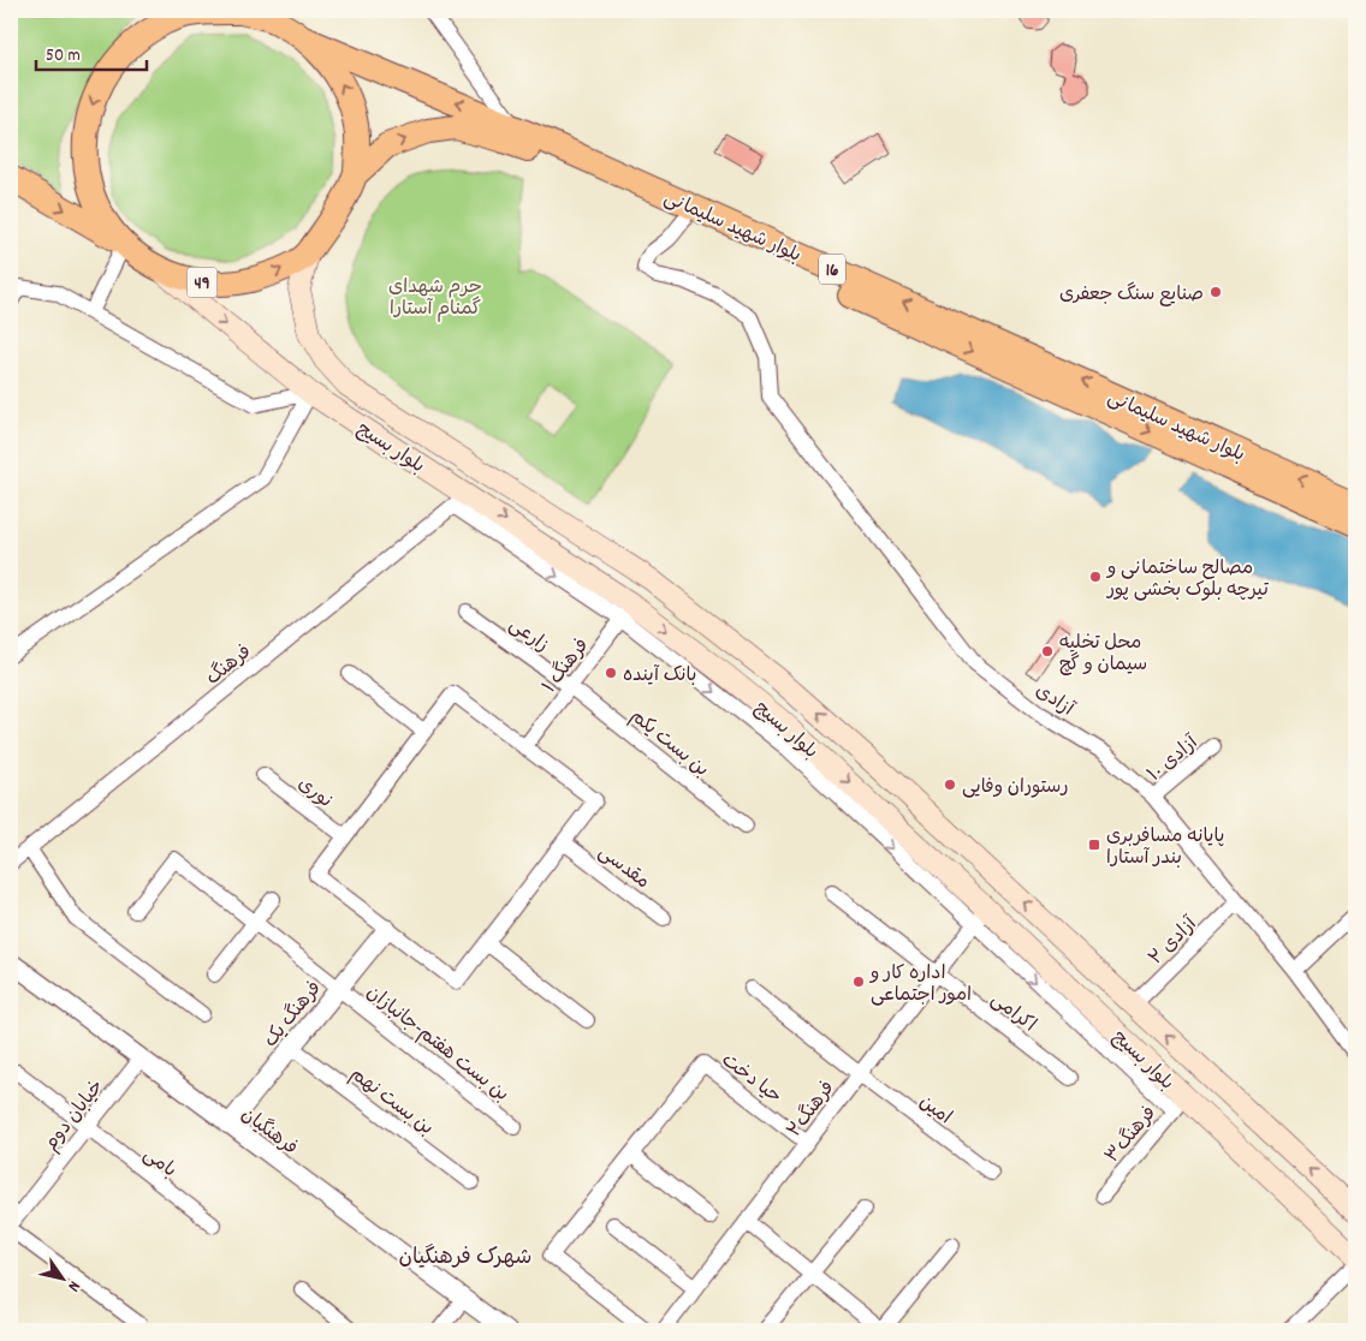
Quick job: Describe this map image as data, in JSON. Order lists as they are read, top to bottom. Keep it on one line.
{"streets":{"highway":["بلوار شهید سلیمانی","16","49"],"main road":["بلوار بسیج"],"street":["زارعی","فرهنگ","فرهنگ ۱","آزادی","بن بست یکم","آزادی ۱۰","نوری","مقدسی","آزادی ۲","اکرامی","فرهنگ یک","بن بست هفتم-جانبازان","حیا دخت","بن بست نهم","فرهنگ۲","امین","خیابان دوم","فرهنگیان","فرهنگ۳","بامی"]},"crossings":[["بلوار شهید سلیمانی","49"],["بلوار شهید سلیمانی","آزادی"],["49","بلوار بسیج"],["بلوار بسیج","فرهنگ"],["بلوار بسیج","فرهنگ ۱"],["بلوار بسیج","آزادی ۲"],["بلوار بسیج","فرهنگ۲"],["بلوار بسیج","فرهنگ۳"],["زارعی","فرهنگ ۱"],["زارعی","بن بست یکم"],["فرهنگ ۱","بن بست یکم"],["آزادی","آزادی ۱۰"],["آزادی","آزادی ۲"],["اکرامی","فرهنگ۲"],["فرهنگ یک","بن بست هفتم-جانبازان"],["فرهنگ یک","بن بست نهم"],["فرهنگ یک","فرهنگیان"],["حیا دخت","فرهنگ۲"],["فرهنگ۲","امین"],["خیابان دوم","فرهنگیان"],["خیابان دوم","بامی"]],"districts":["شهرک فرهنگیان"],"parks":["حرم شهدای گمنام آستارا"],"places":{"other":["صنایع سنگ جعفری","مصالح ساختمانی و تیرچه بلوک بخشی پور","محل تخلیه سیمان و گچ","بانک آینده","رستوران وفایی","اداره کار و امور اجتماعی"],"transit":["پایانه مسافربری بندر آستارا"]},"scale_bar":"50 m","north":"bottom right"}
